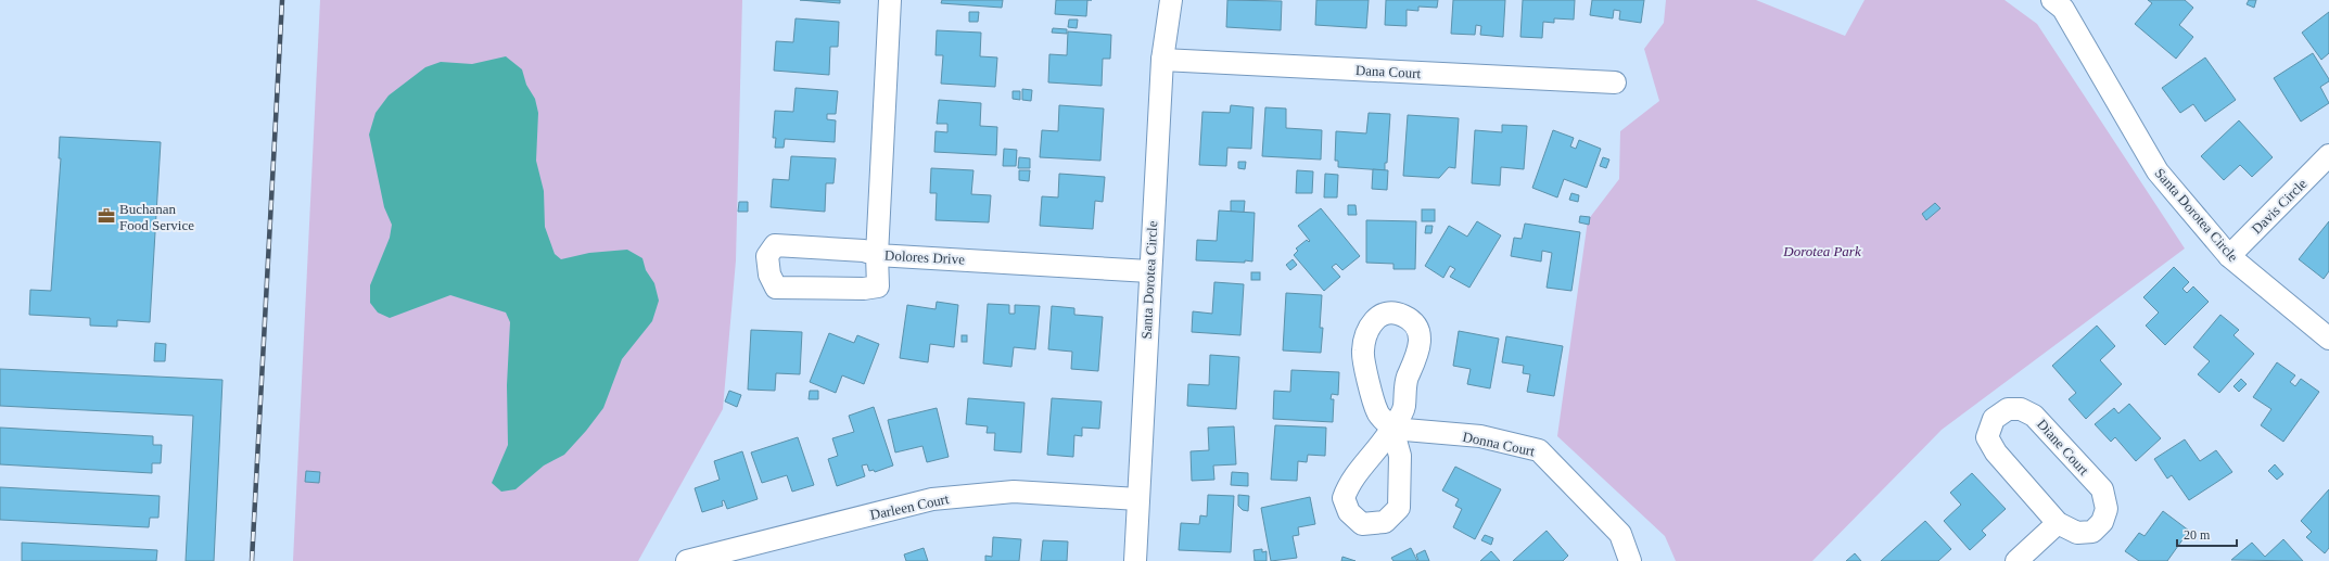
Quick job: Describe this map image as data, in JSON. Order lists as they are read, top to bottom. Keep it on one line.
{"streets":{"street":["Dana Court","Davis Circle","Santa Dorotea Circle","Dolores Drive","Donna Court","Diane Court","Darleen Court"]},"crossings":[["Dana Court","Santa Dorotea Circle"],["Davis Circle","Santa Dorotea Circle"],["Santa Dorotea Circle","Dolores Drive"],["Santa Dorotea Circle","Darleen Court"]],"parks":["Dorotea Park"],"places":{"office":["Buchanan Food Service"]},"scale_bar":"20 m"}
